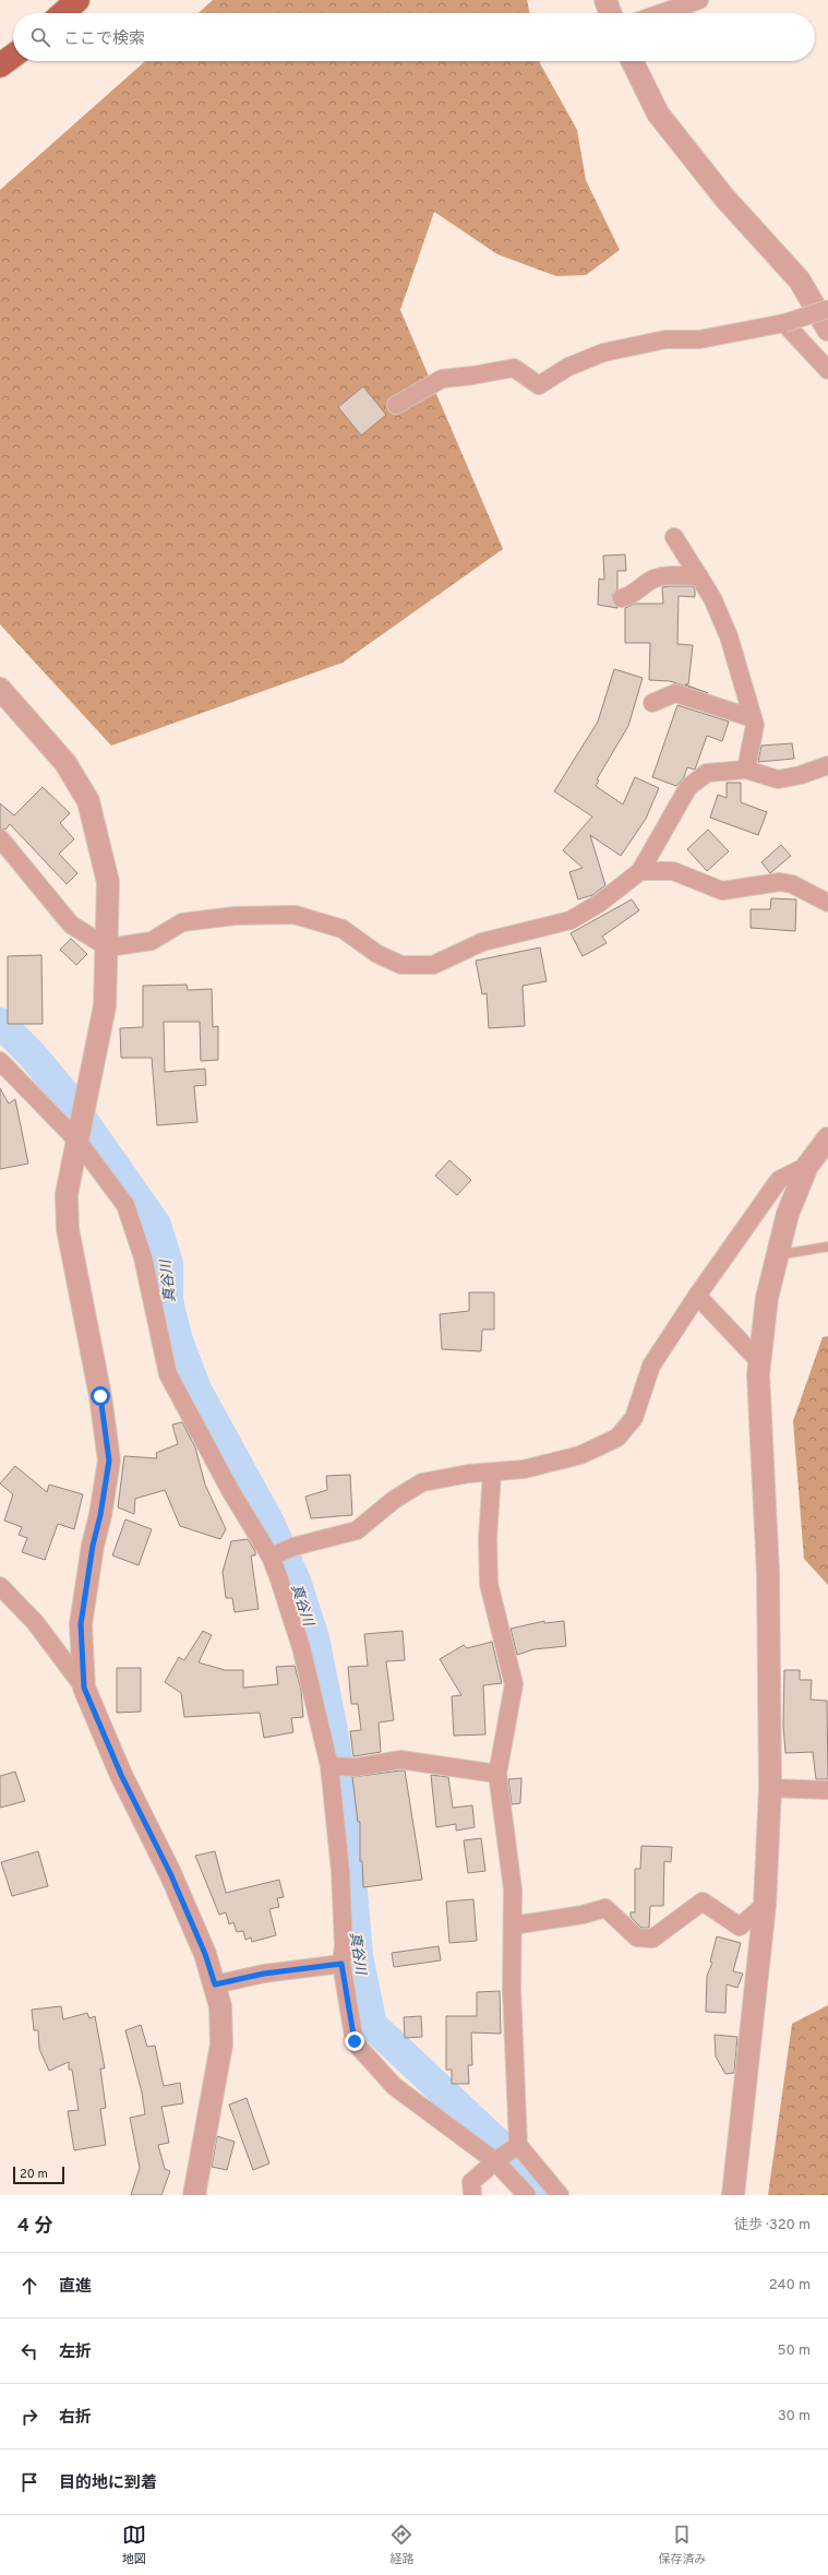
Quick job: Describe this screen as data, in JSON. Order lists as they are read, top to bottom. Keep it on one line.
{"water":["真谷川"],"scale_bar":"20 m","page":{"search":"ここで検索","scale":"20 m","heading":["4 分","徒歩 · 320 m"],"list":[["直進","240 m"],["左折","50 m"],["右折","30 m"],"目的地に到着"],"nav":["地図","経路","保存済み"]}}
